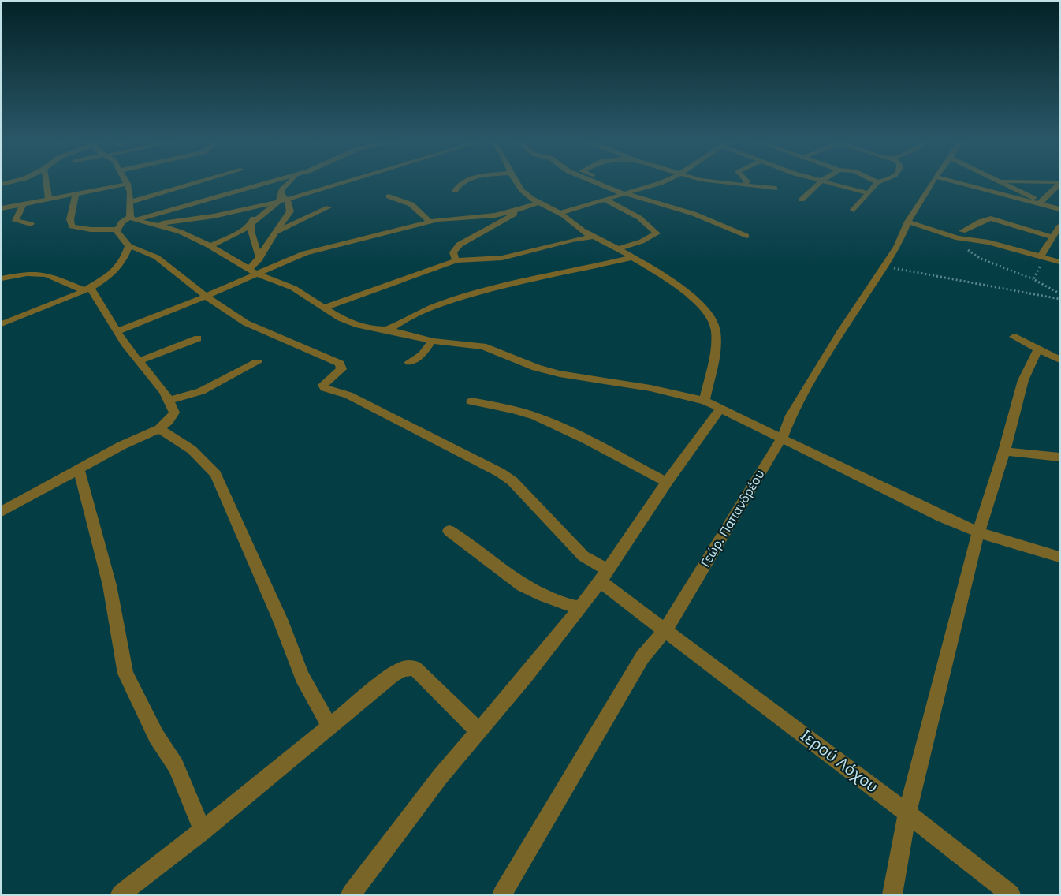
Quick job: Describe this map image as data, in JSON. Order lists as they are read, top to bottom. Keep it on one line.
{"streets":{"street":["Γεώρ. Παπανδρέου","Ιερού Λόχου"]},"crossings":[["Γεώρ. Παπανδρέου","Ιερού Λόχου"]]}
